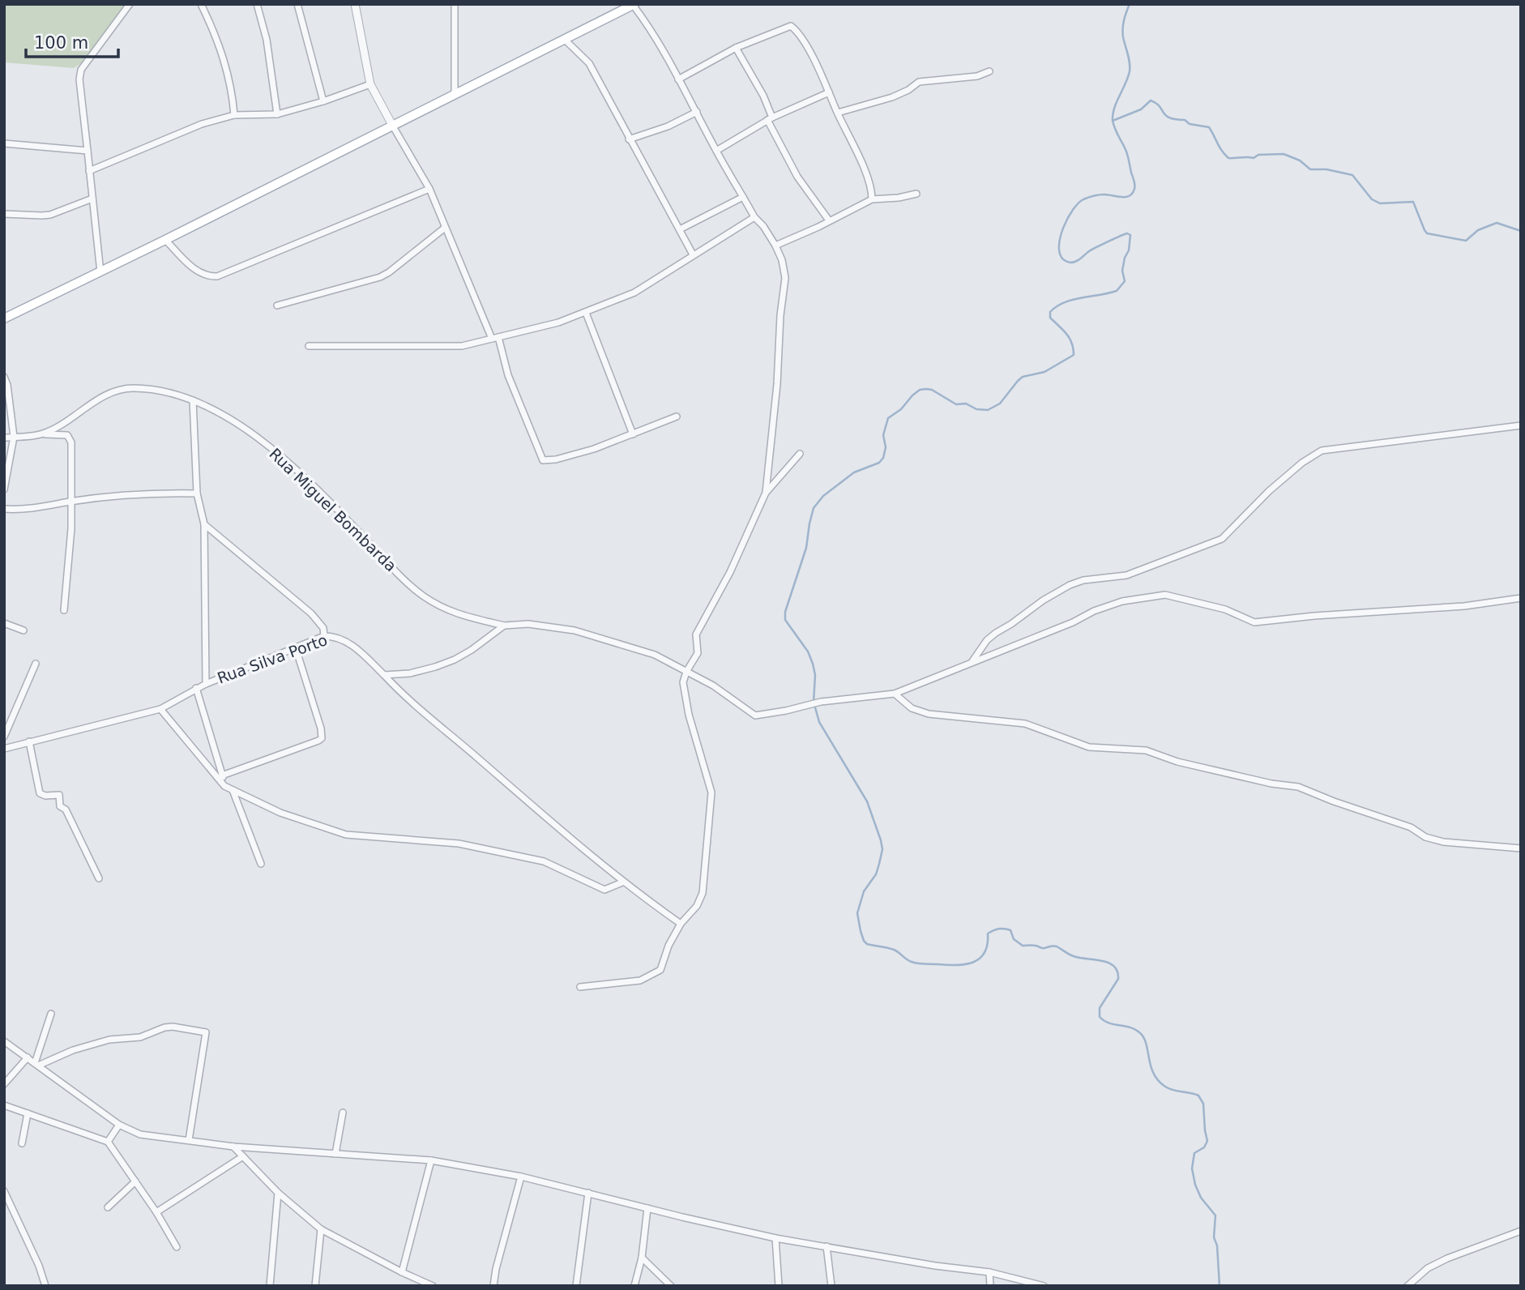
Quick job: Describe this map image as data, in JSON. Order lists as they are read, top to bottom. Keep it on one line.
{"streets":{"street":["Rua Miguel Bombarda","Rua Silva Porto"]},"scale_bar":"100 m"}
